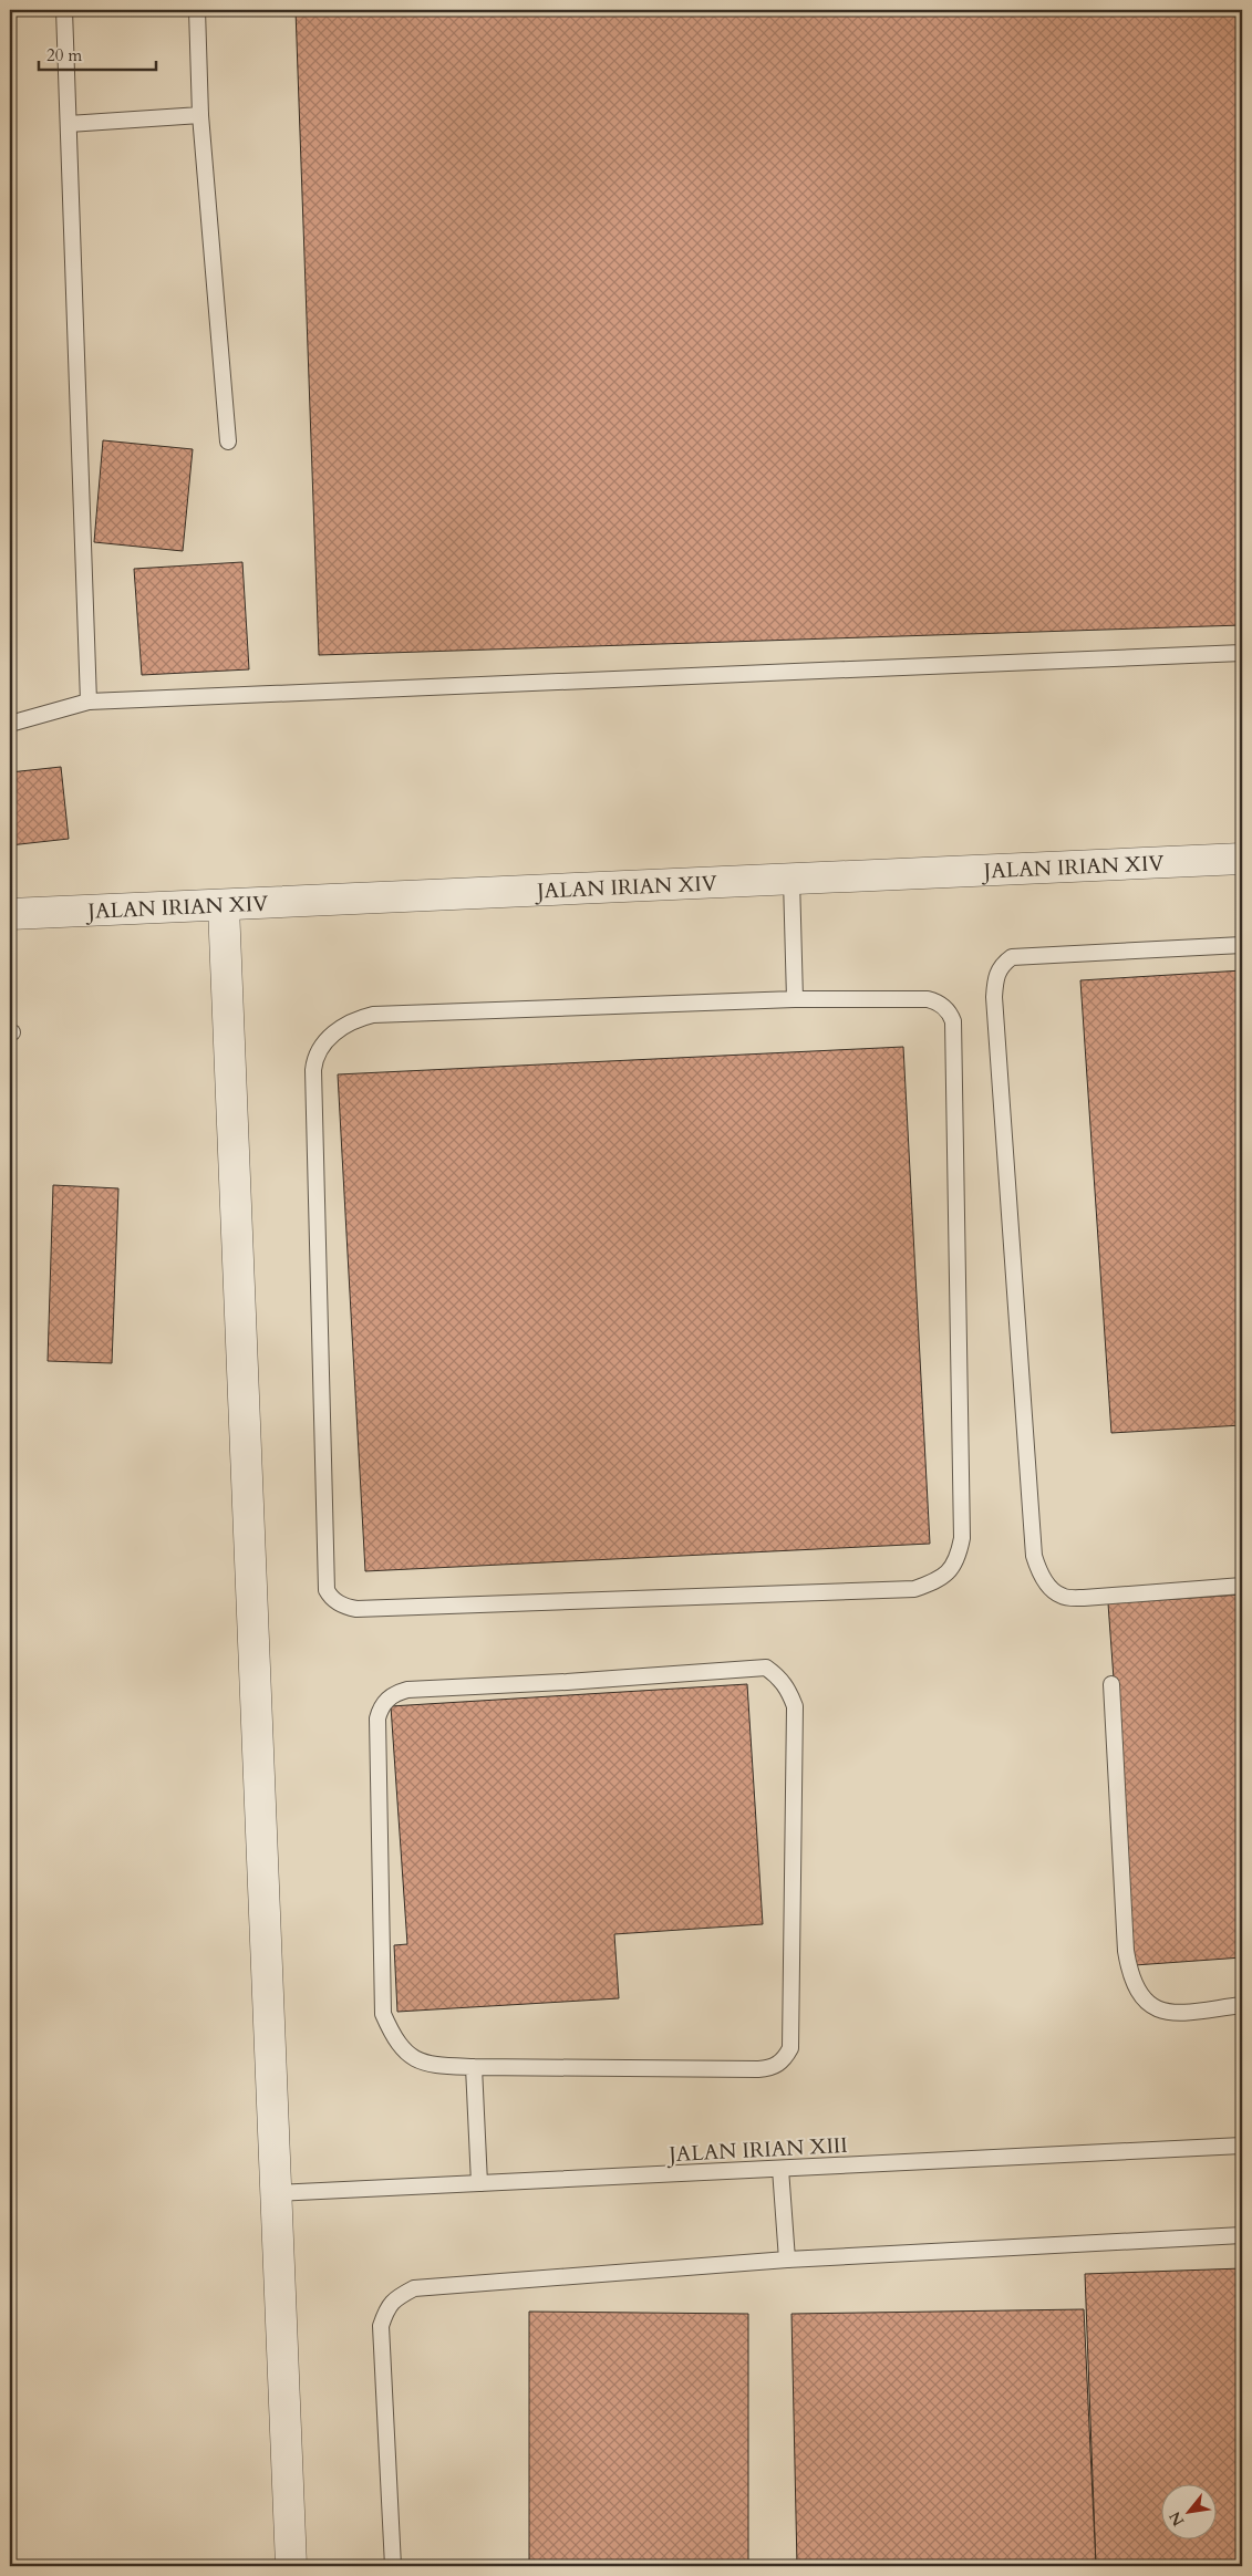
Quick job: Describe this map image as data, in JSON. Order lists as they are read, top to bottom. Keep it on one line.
{"streets":{"street":["JALAN IRIAN XIV"],"lane":["JALAN IRIAN XIII"]},"scale_bar":"20 m","north":"bottom left"}
